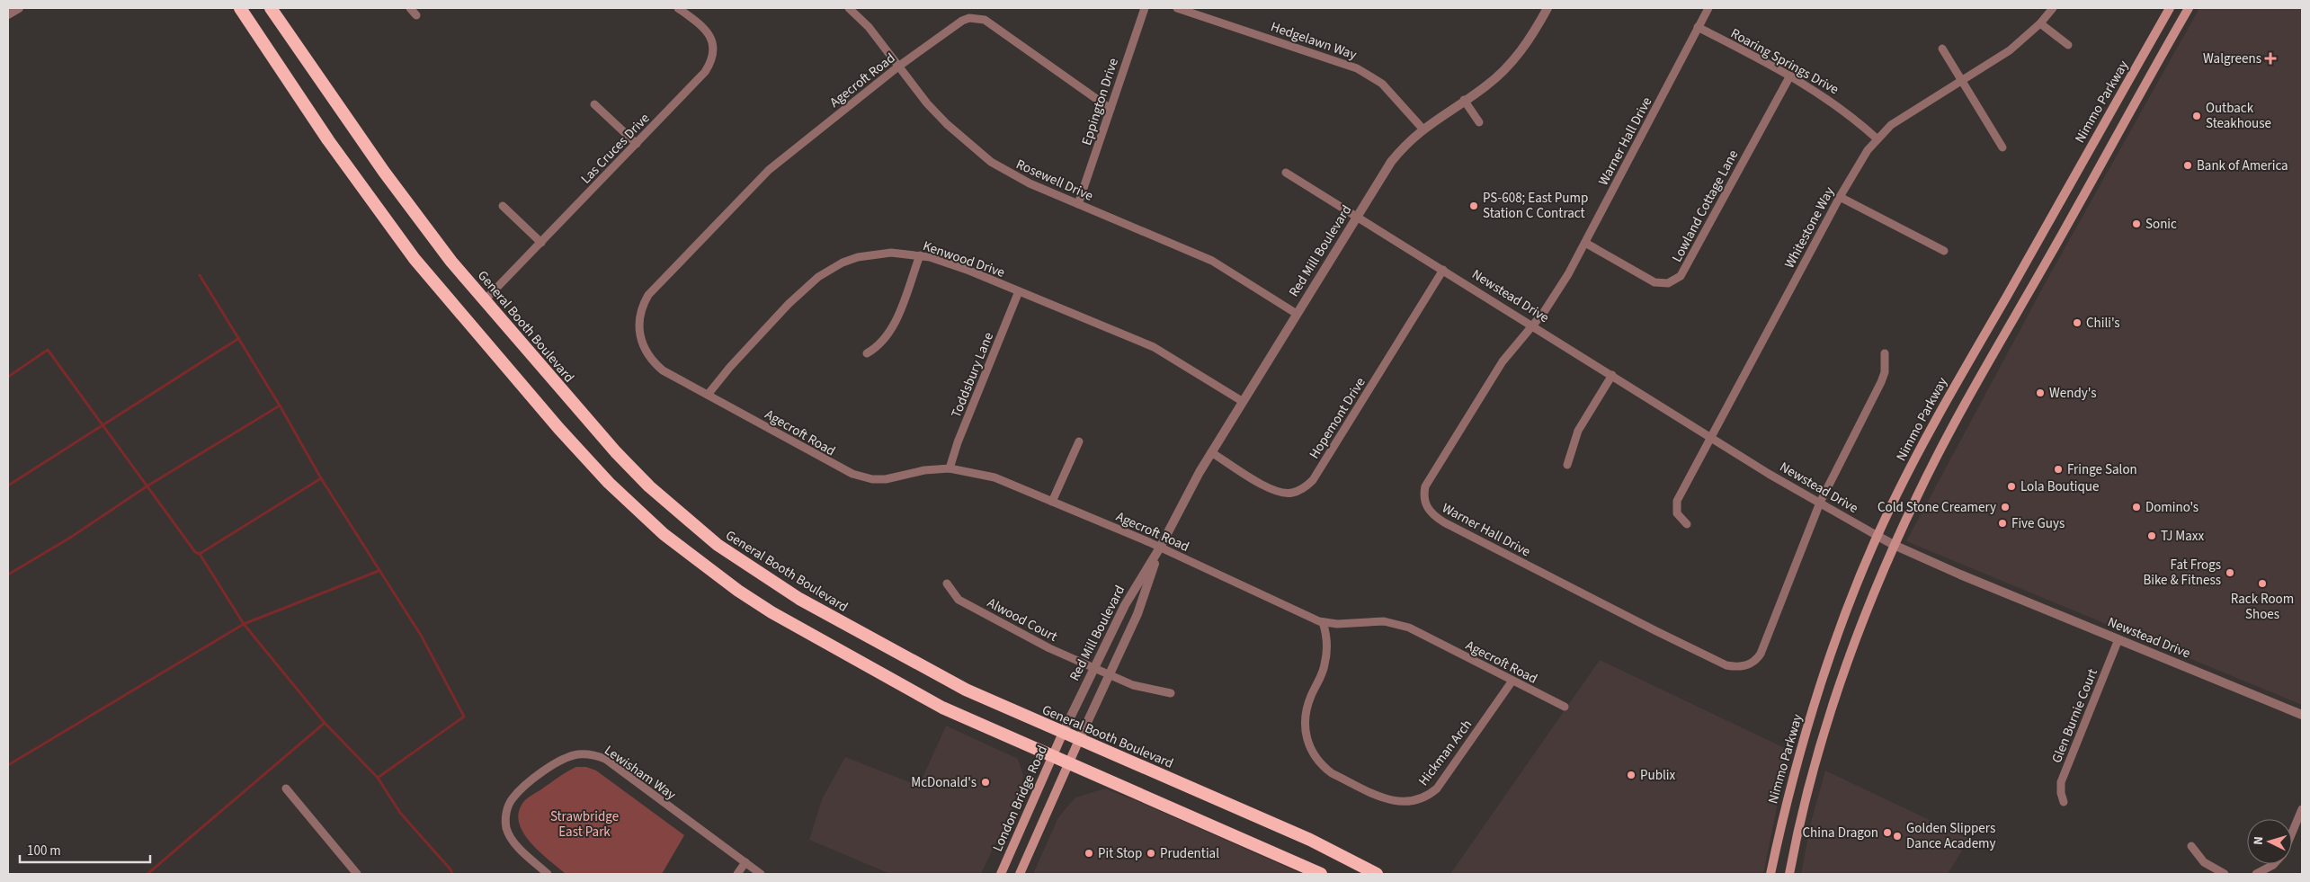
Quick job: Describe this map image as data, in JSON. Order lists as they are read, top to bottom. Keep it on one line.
{"streets":{"highway":["General Booth Boulevard"],"main road":["Nimmo Parkway","London Bridge Road"],"street":["Hedgelawn Way","Roaring Springs Drive","Agecroft Road","Eppington Drive","Warner Hall Drive","Las Cruces Drive","Rosewell Drive","Lowland Cottage Lane","Whitestone Way","Red Mill Boulevard","Kenwood Drive","Newstead Drive","Toddsbury Lane","Hopemont Drive","Alwood Court","Glen Burnie Court","Hickman Arch","Lewisham Way"]},"crossings":[["Hedgelawn Way","Red Mill Boulevard"],["Roaring Springs Drive","Warner Hall Drive"],["Roaring Springs Drive","Lowland Cottage Lane"],["Roaring Springs Drive","Whitestone Way"],["Agecroft Road","Eppington Drive"],["Agecroft Road","Rosewell Drive"],["Agecroft Road","Red Mill Boulevard"],["Agecroft Road","Kenwood Drive"],["Agecroft Road","Toddsbury Lane"],["Agecroft Road","Hickman Arch"],["Eppington Drive","Rosewell Drive"],["Nimmo Parkway","Newstead Drive"],["Warner Hall Drive","Lowland Cottage Lane"],["Warner Hall Drive","Newstead Drive"],["Las Cruces Drive","General Booth Boulevard"],["Rosewell Drive","Red Mill Boulevard"],["Whitestone Way","Newstead Drive"],["Red Mill Boulevard","Kenwood Drive"],["Red Mill Boulevard","Newstead Drive"],["Red Mill Boulevard","General Booth Boulevard"],["Red Mill Boulevard","Hopemont Drive"],["Red Mill Boulevard","Alwood Court"],["Red Mill Boulevard","London Bridge Road"],["Kenwood Drive","Toddsbury Lane"],["Newstead Drive","Hopemont Drive"],["Newstead Drive","Glen Burnie Court"],["General Booth Boulevard","London Bridge Road"]],"parks":["Strawbridge East Park"],"places":{"health":["Walgreens"],"other":["Outback Steakhouse","Bank of America","PS-608; East Pump Station C Contract","Sonic","Chili's","Wendy's","Fringe Salon","Lola Boutique","Cold Stone Creamery","Domino's","Five Guys","TJ Maxx","Fat Frogs Bike & Fitness","Rack Room Shoes","Publix","McDonald's","China Dragon","Golden Slippers Dance Academy","Pit Stop","Prudential"]},"scale_bar":"100 m","north":"left"}
